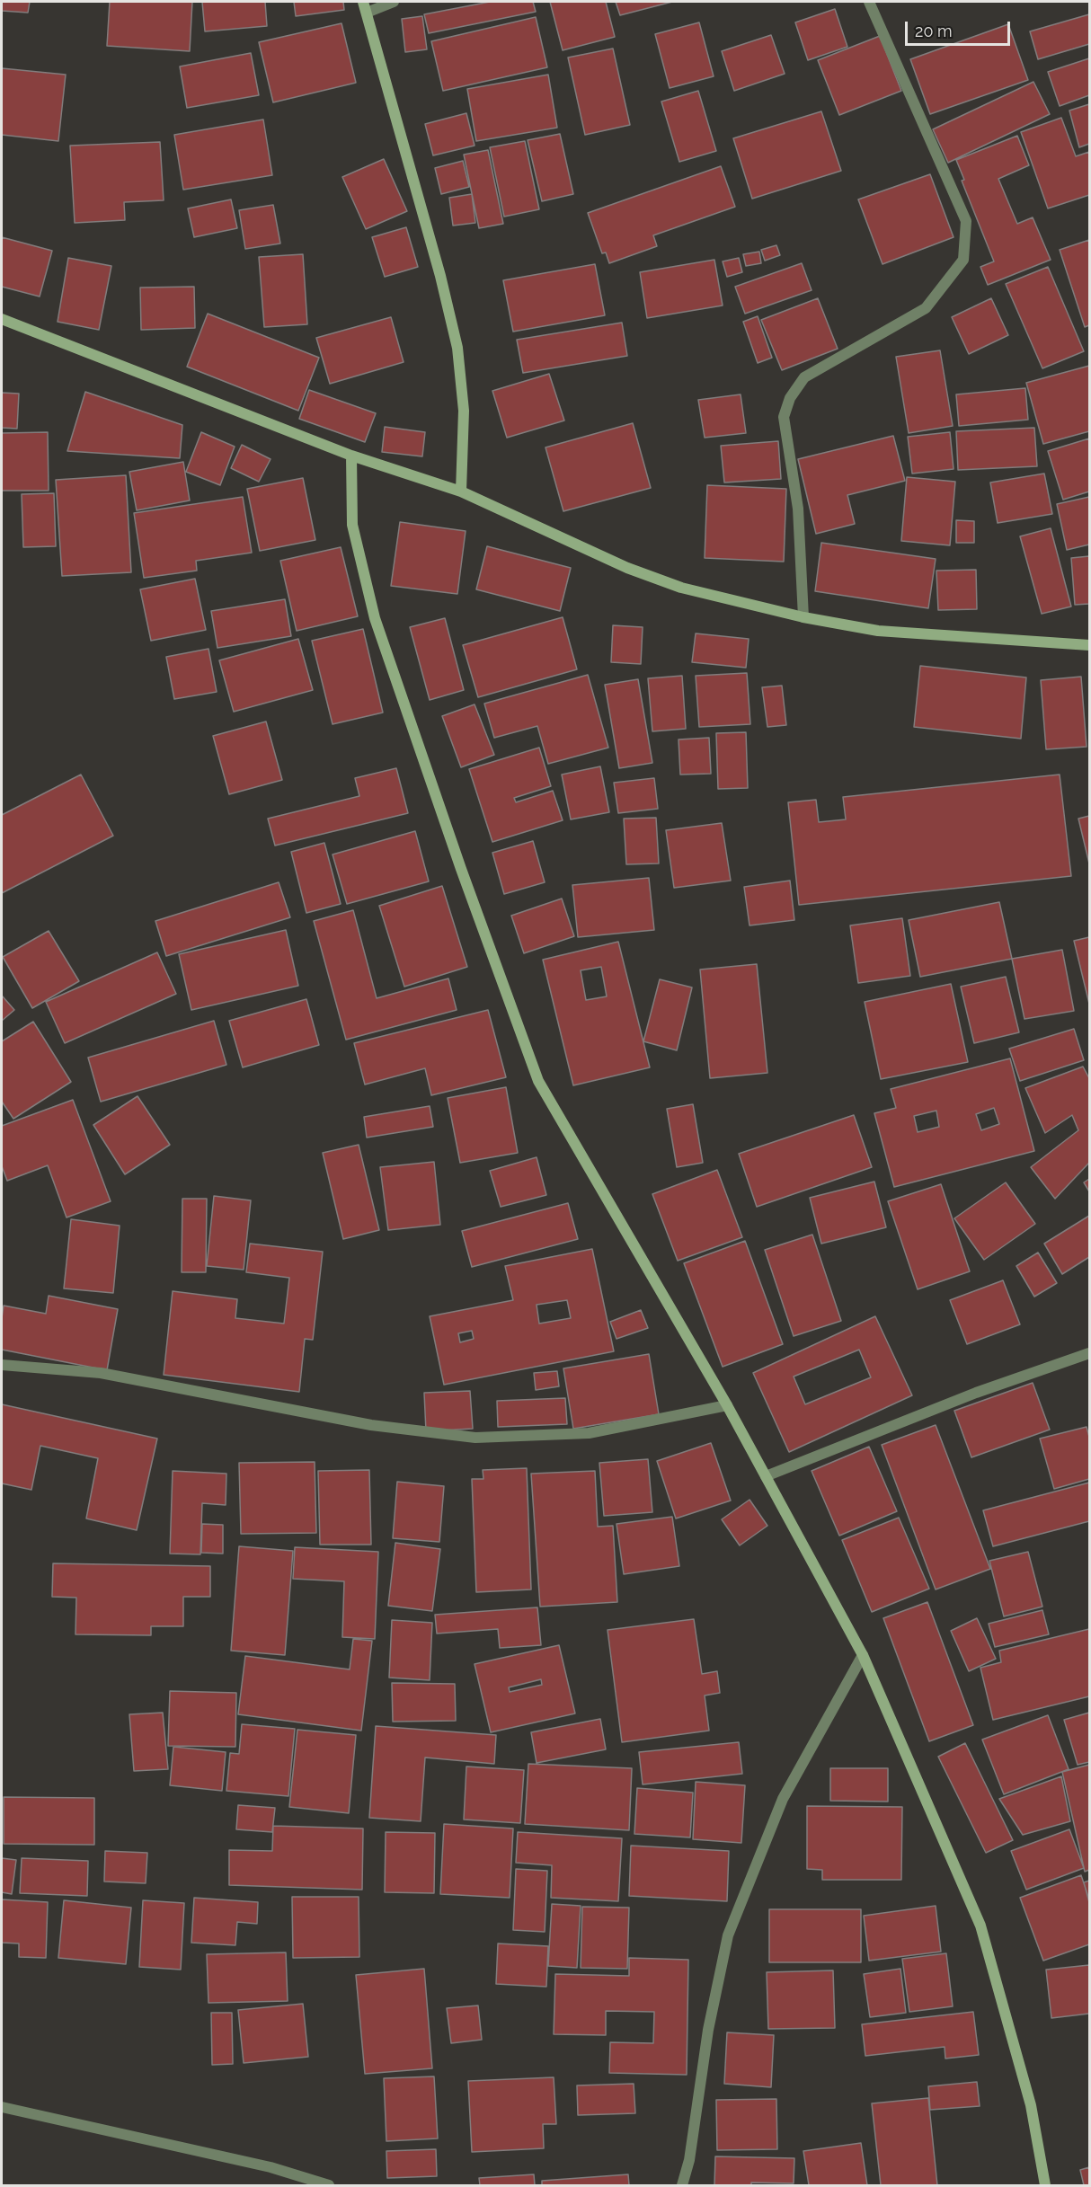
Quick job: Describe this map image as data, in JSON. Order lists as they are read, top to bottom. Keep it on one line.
{"scale_bar":"20 m"}
